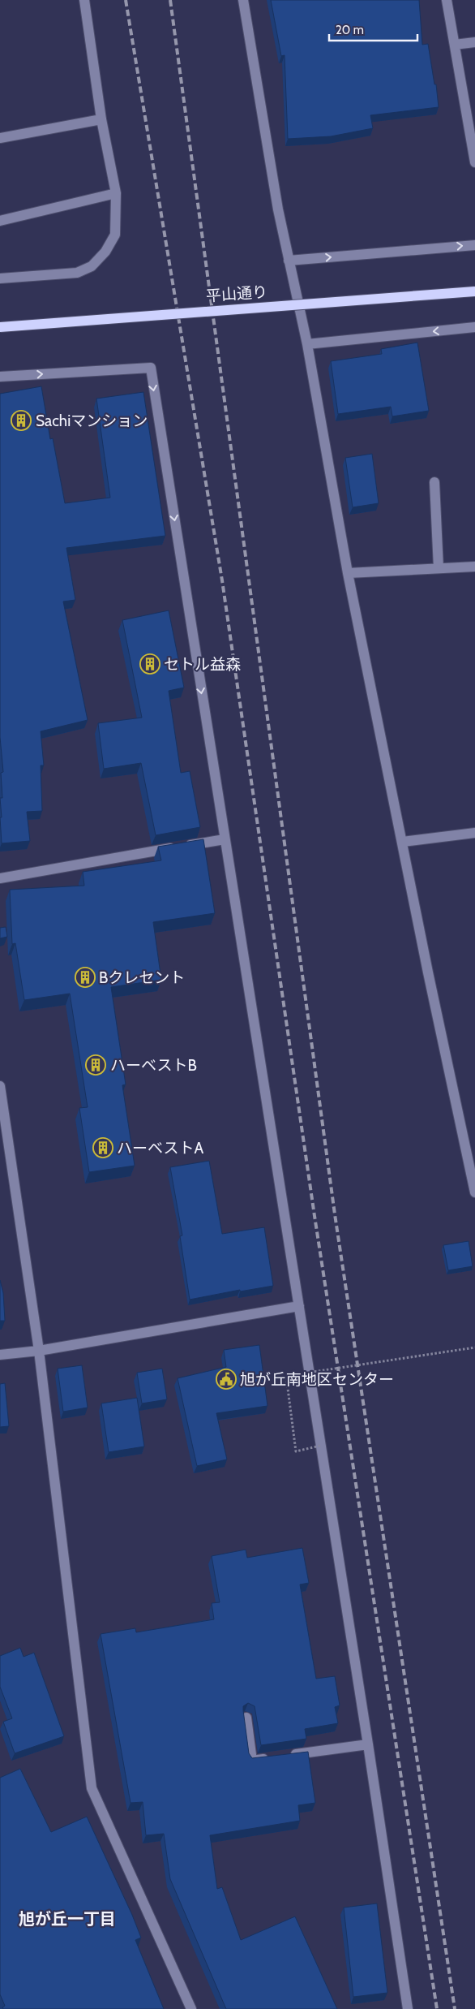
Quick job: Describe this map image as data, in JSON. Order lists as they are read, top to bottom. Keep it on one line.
{"streets":{"main road":["平山通り"]},"districts":["旭が丘一丁目"],"places":{"building":["Sachiマンション","セトル益森","Bクレセント","ハーベストB","ハーベストA"],"public building":["旭が丘南地区センター"]},"scale_bar":"20 m"}
